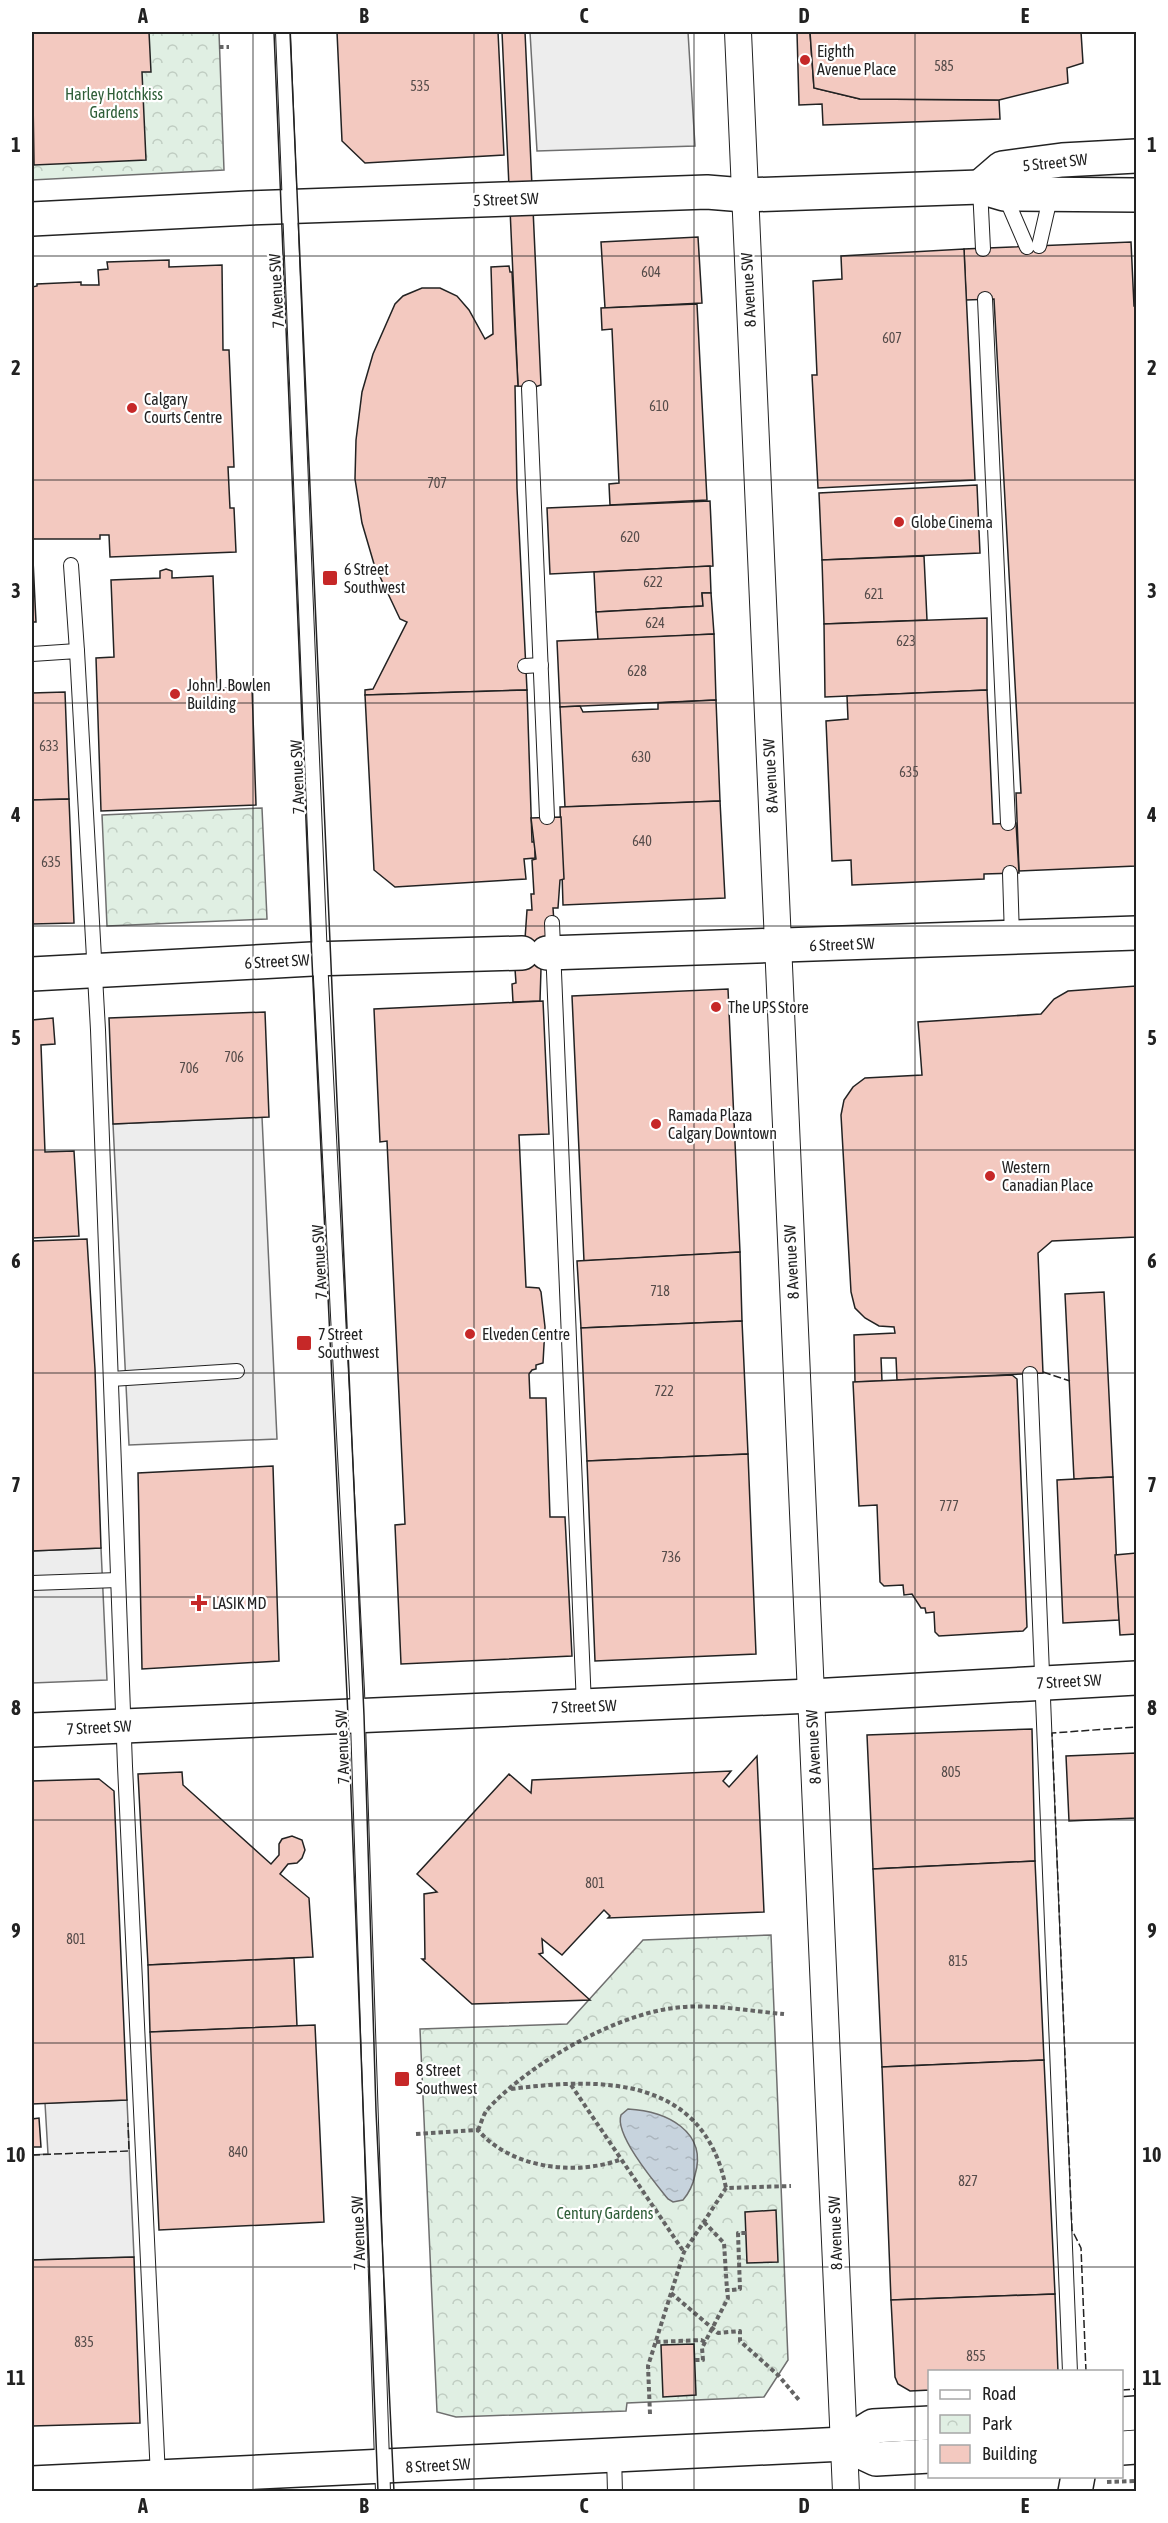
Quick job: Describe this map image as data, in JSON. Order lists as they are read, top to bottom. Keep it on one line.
{"streets":{"main road":["5 Street SW","6 Street SW","7 Street SW","8 Street SW"],"street":["8 Avenue SW"],"lane":["7 Avenue SW"]},"crossings":[["5 Street SW","8 Avenue SW"],["5 Street SW","7 Avenue SW"],["8 Avenue SW","6 Street SW"],["8 Avenue SW","7 Street SW"],["8 Avenue SW","8 Street SW"],["7 Avenue SW","6 Street SW"],["7 Avenue SW","7 Street SW"],["7 Avenue SW","8 Street SW"]],"parks":["Harley Hotchkiss Gardens","Century Gardens"],"places":{"other":["Eighth Avenue Place","Calgary Courts Centre","Globe Cinema","John J. Bowlen Building","The UPS Store","Ramada Plaza Calgary Downtown","Western Canadian Place","Elveden Centre"],"transit":["6 Street Southwest","7 Street Southwest","8 Street Southwest"],"health":["LASIK MD"]},"house_numbers":["585","535","604","607","610","707","620","622","621","624","623","628","633","630","635","640","635","706","706","718","722","777","736","805","801","801","815","840","827","835","855"],"legend":["Road","Park","Building"],"grid":{"columns":["A","B","C","D","E"],"rows":["1","2","3","4","5","6","7","8","9","10","11"]}}
